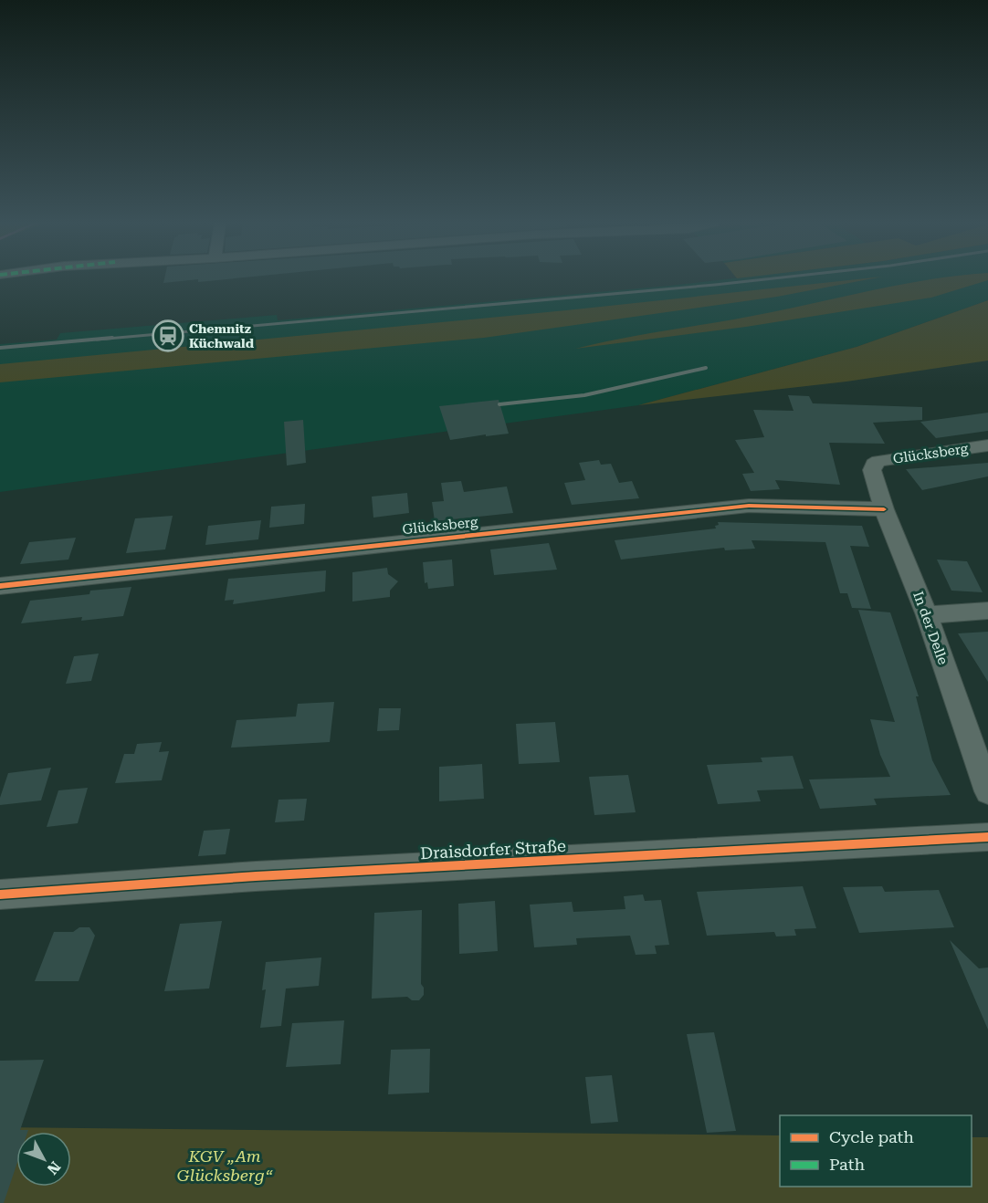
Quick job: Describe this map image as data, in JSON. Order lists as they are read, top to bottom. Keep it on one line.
{"streets":{"street":["Glücksberg","In der Delle","Draisdorfer Straße"]},"crossings":[["Glücksberg","In der Delle"]],"parks":["KGV „Am Glücksberg“"],"places":{"station":["Chemnitz Küchwald"]},"legend":["Cycle path","Path"],"north":"bottom right"}
